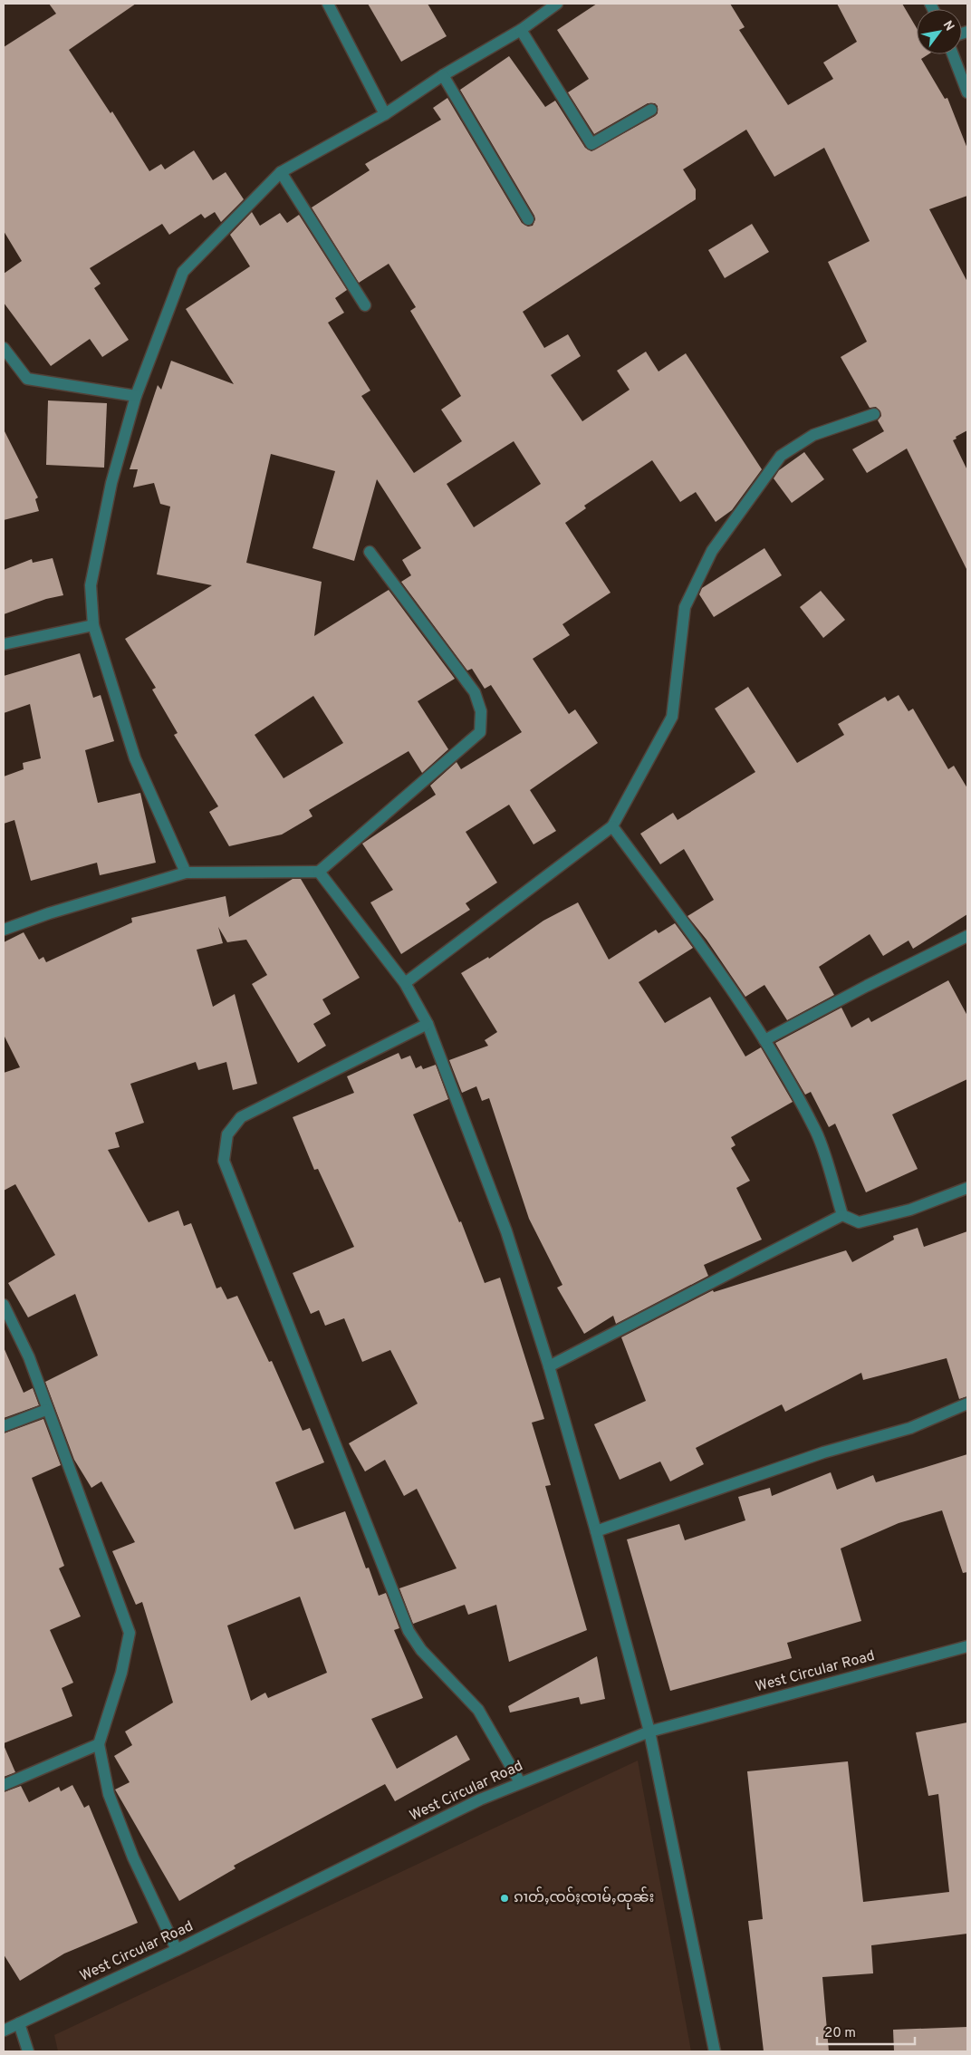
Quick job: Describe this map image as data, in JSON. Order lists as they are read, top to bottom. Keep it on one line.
{"streets":{"street":["West Circular Road"]},"places":["ၵၢတ်ႇၸဝ်ႈၸၢမ်ႇထုၼ်း"],"scale_bar":"20 m","north":"top right"}
